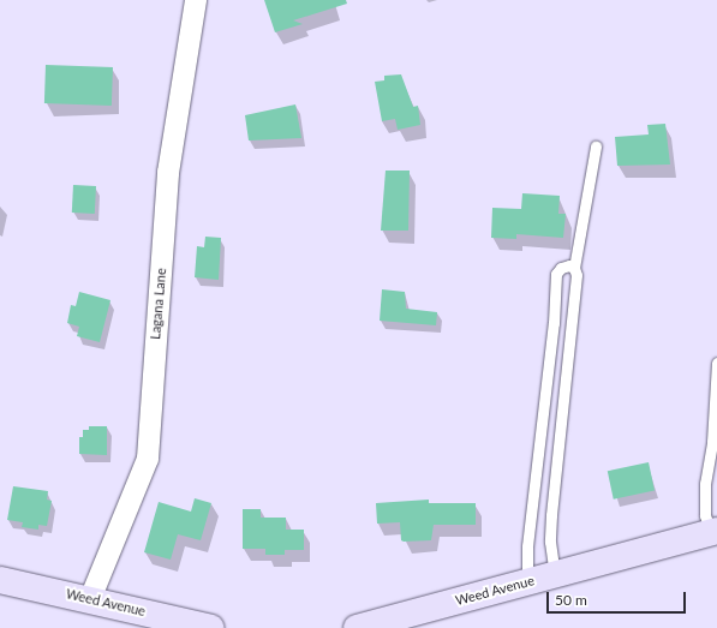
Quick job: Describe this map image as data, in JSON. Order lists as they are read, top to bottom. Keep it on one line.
{"streets":{"main road":["Weed Avenue"],"street":["Lagana Lane"]},"crossings":[["Lagana Lane","Weed Avenue"]],"scale_bar":"50 m"}
